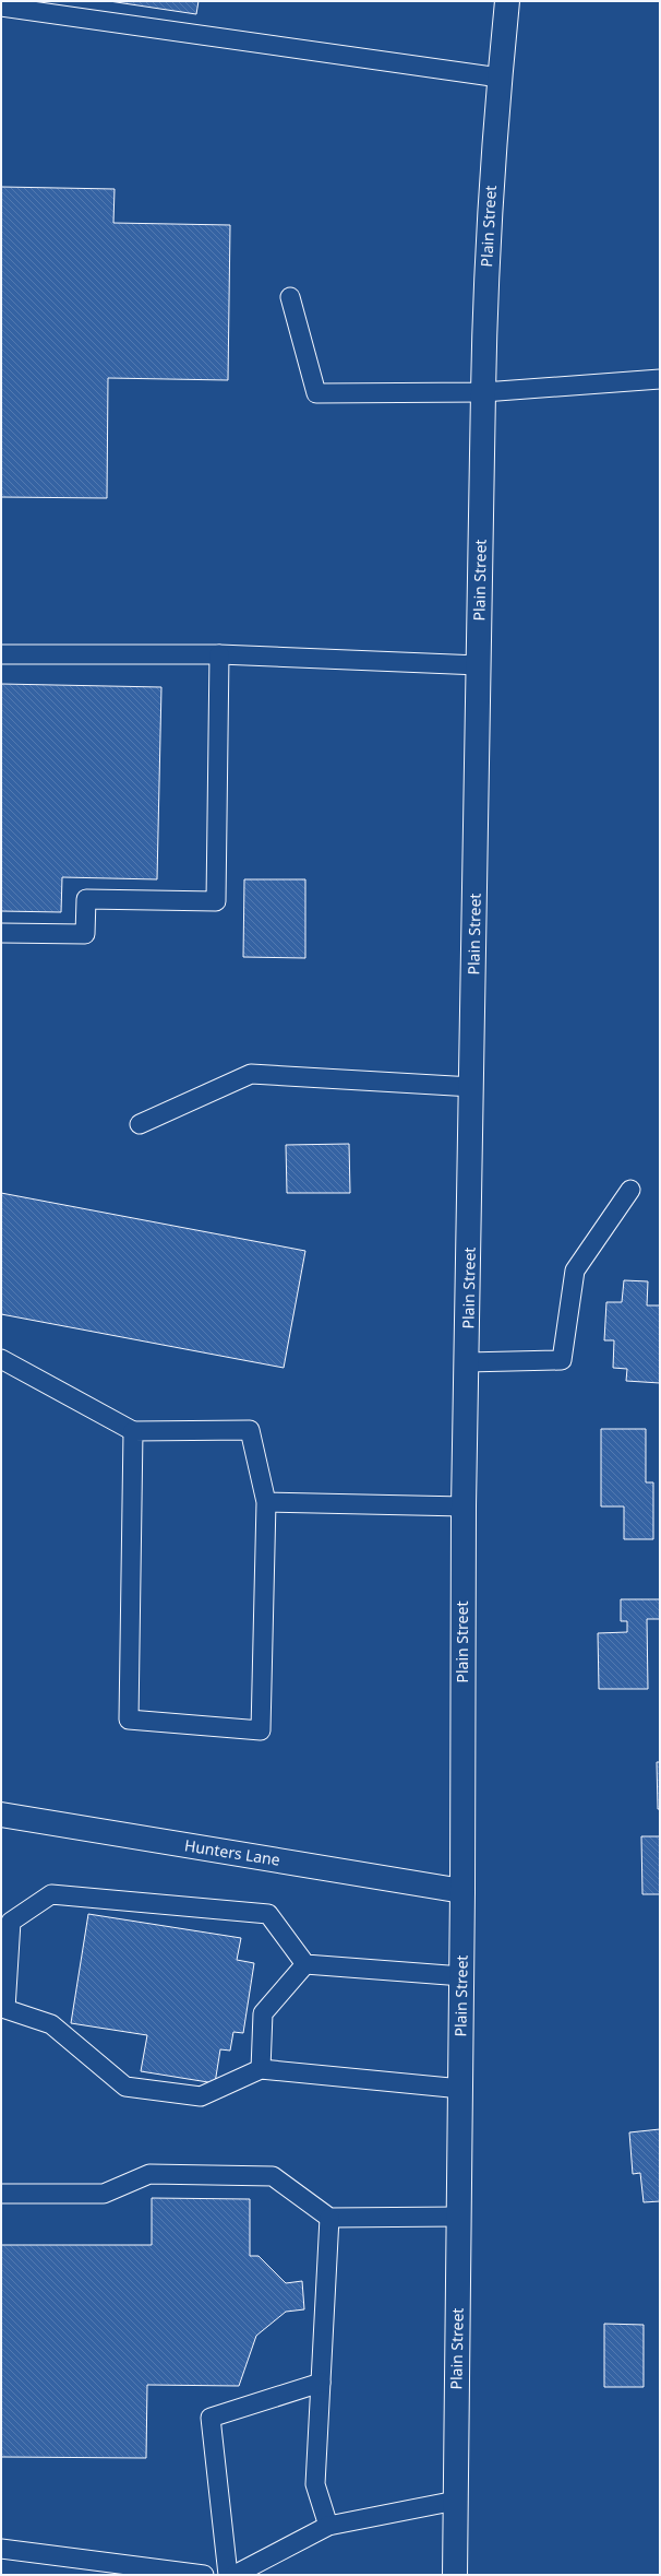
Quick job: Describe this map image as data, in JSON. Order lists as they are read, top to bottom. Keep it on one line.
{"streets":{"main road":["Plain Street","Hunters Lane"]},"crossings":[["Plain Street","Hunters Lane"]]}
